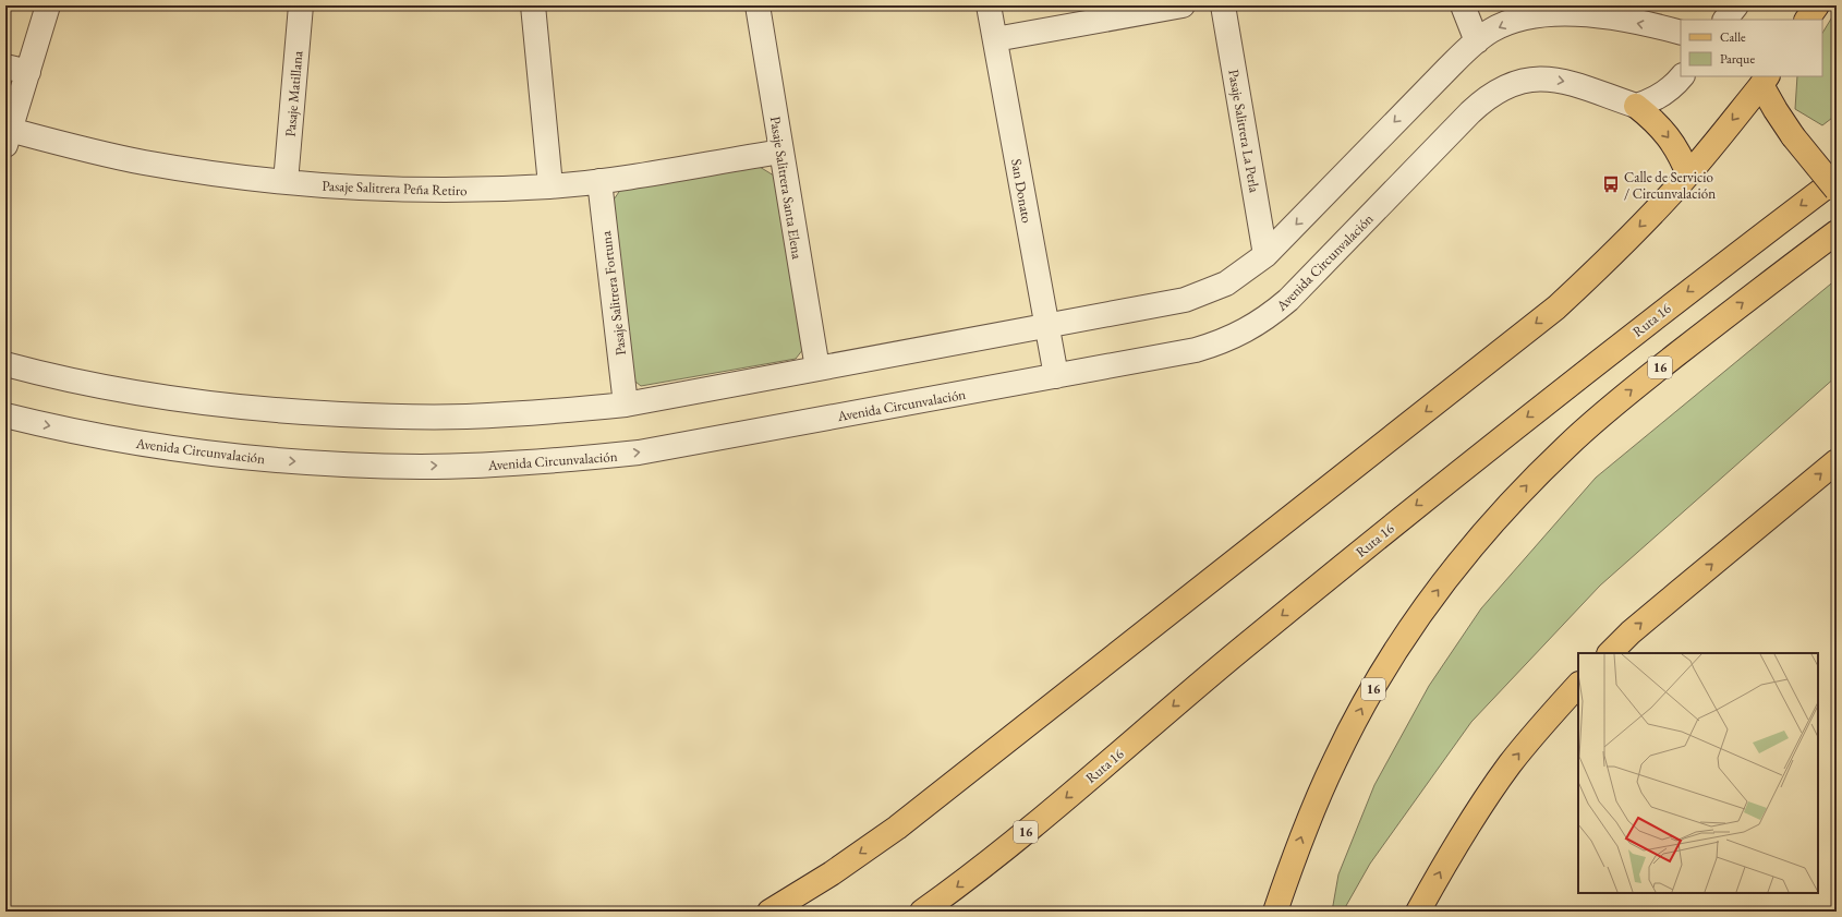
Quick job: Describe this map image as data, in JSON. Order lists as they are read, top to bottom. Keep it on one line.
{"streets":{"main road":["Ruta 16","16"],"street":["Pasaje Matillana","Pasaje Salitrera La Perla","Pasaje Salitrera Peña Retiro","Pasaje Salitrera Santa Elena","San Donato","Avenida Circunvalación","Pasaje Salitrera Fortuna"]},"crossings":[["Pasaje Matillana","Pasaje Salitrera Peña Retiro"],["Pasaje Salitrera Peña Retiro","Pasaje Salitrera Santa Elena"],["Pasaje Salitrera Peña Retiro","Pasaje Salitrera Fortuna"],["San Donato","Avenida Circunvalación"]],"places":{"bus stop":["Calle de Servicio / Circunvalación"]},"legend":["Calle","Parque"]}
